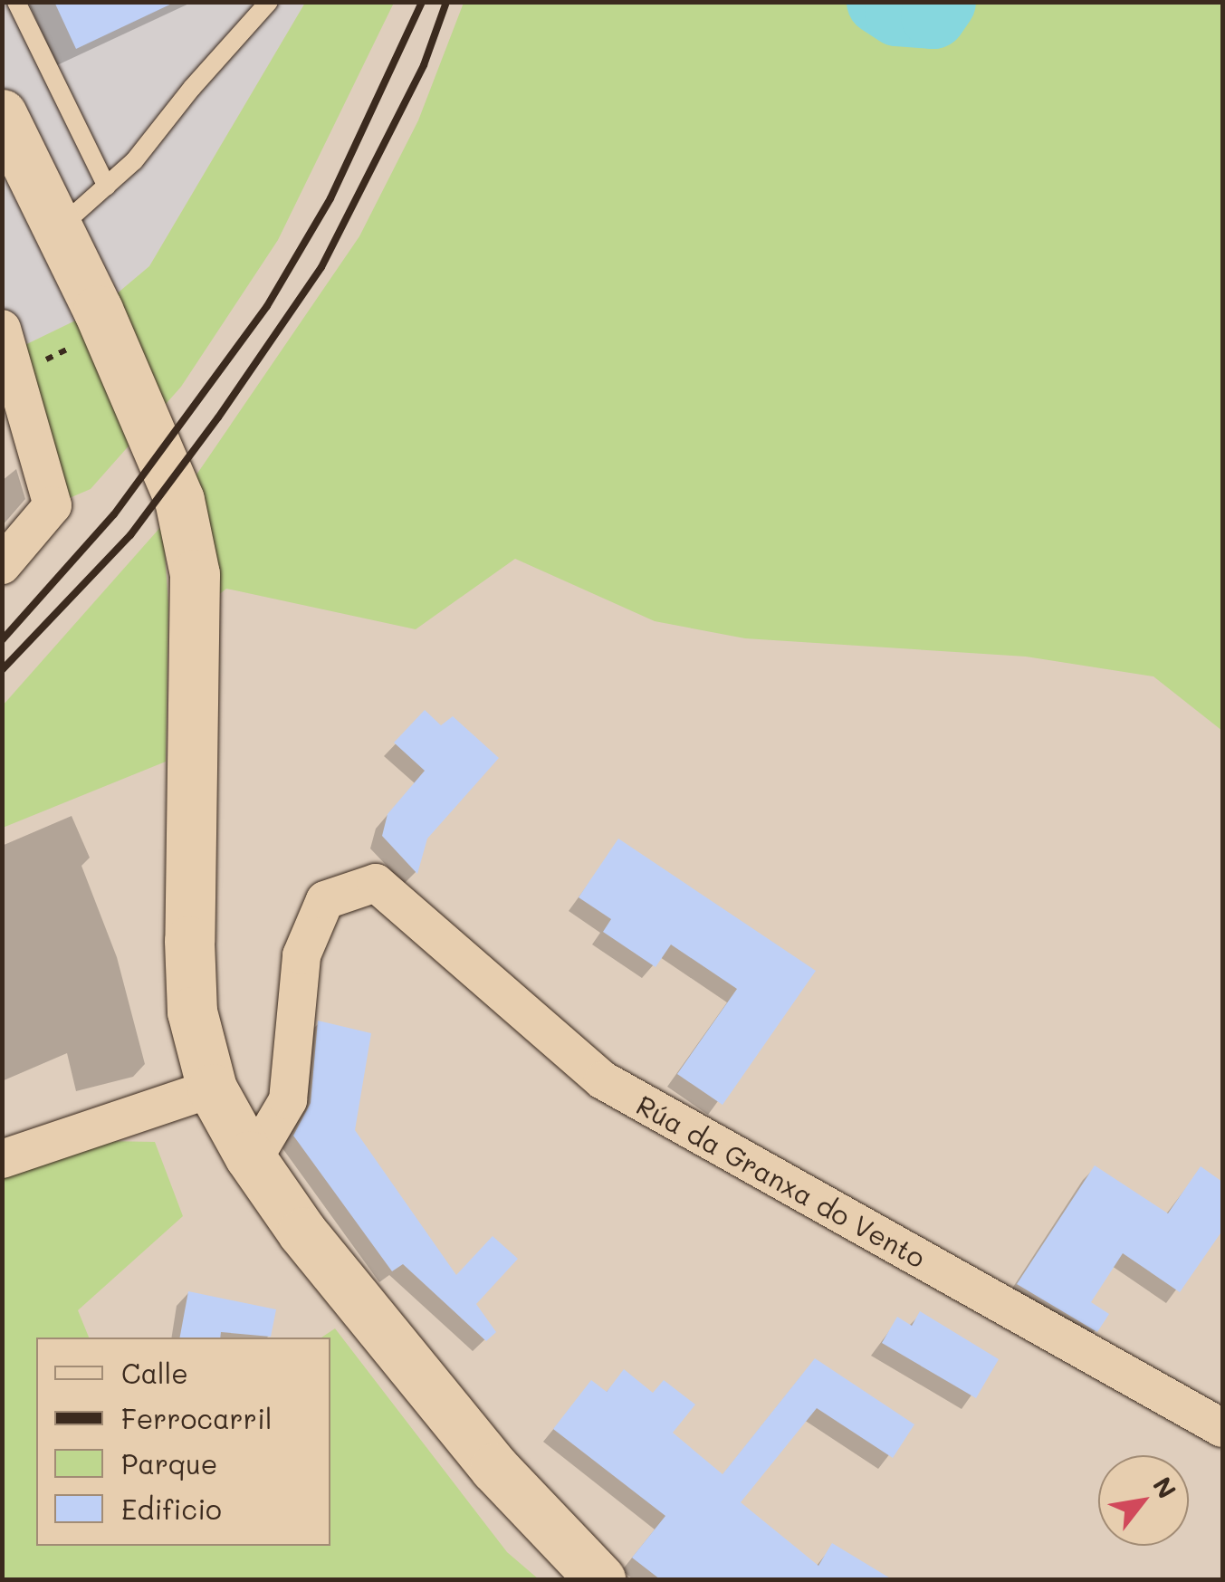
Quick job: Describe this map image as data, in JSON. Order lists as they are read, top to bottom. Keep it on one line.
{"streets":{"street":["Rúa da Granxa do Vento"]},"legend":["Calle","Ferrocarril","Parque","Edificio"],"north":"top right"}
